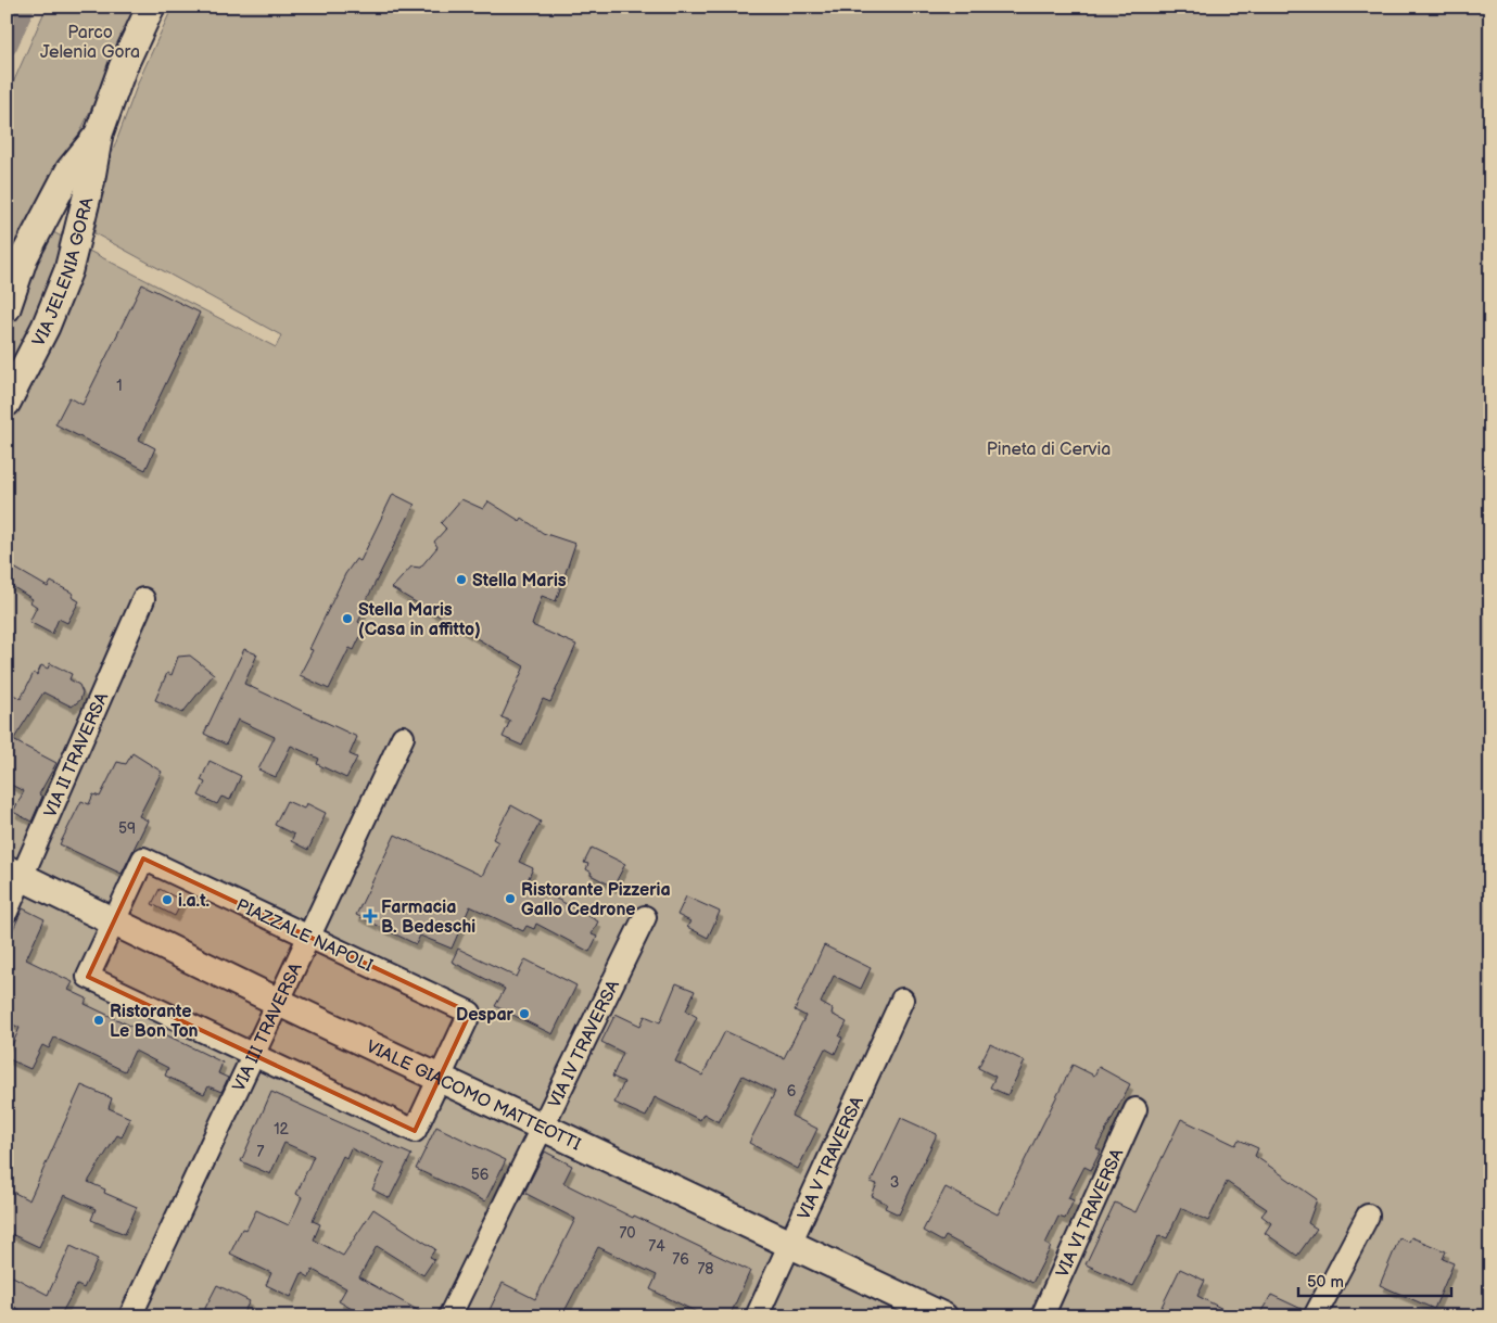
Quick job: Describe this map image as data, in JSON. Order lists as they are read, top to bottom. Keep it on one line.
{"streets":{"street":["VIA JELENIA GORA","VIA II TRAVERSA","PIAZZALE NAPOLI","VIA III TRAVERSA","VIA IV TRAVERSA","VIALE GIACOMO MATTEOTTI","VIA V TRAVERSA","VIA VI TRAVERSA"]},"crossings":[["VIA II TRAVERSA","VIALE GIACOMO MATTEOTTI"],["PIAZZALE NAPOLI","VIA III TRAVERSA"],["PIAZZALE NAPOLI","VIALE GIACOMO MATTEOTTI"],["VIA III TRAVERSA","VIALE GIACOMO MATTEOTTI"],["VIA IV TRAVERSA","VIALE GIACOMO MATTEOTTI"],["VIALE GIACOMO MATTEOTTI","VIA V TRAVERSA"]],"parks":["Parco Jelenia Gora","Pineta di Cervia"],"places":{"other":["Stella Maris","Stella Maris (Casa in affitto)","Ristorante Pizzeria Gallo Cedrone","i.a.t.","Despar","Ristorante Le Bon Ton"],"health":["Farmacia B. Bedeschi"]},"house_numbers":["1","59","6","12","7","56","3","70","74","76","78"],"scale_bar":"50 m"}
